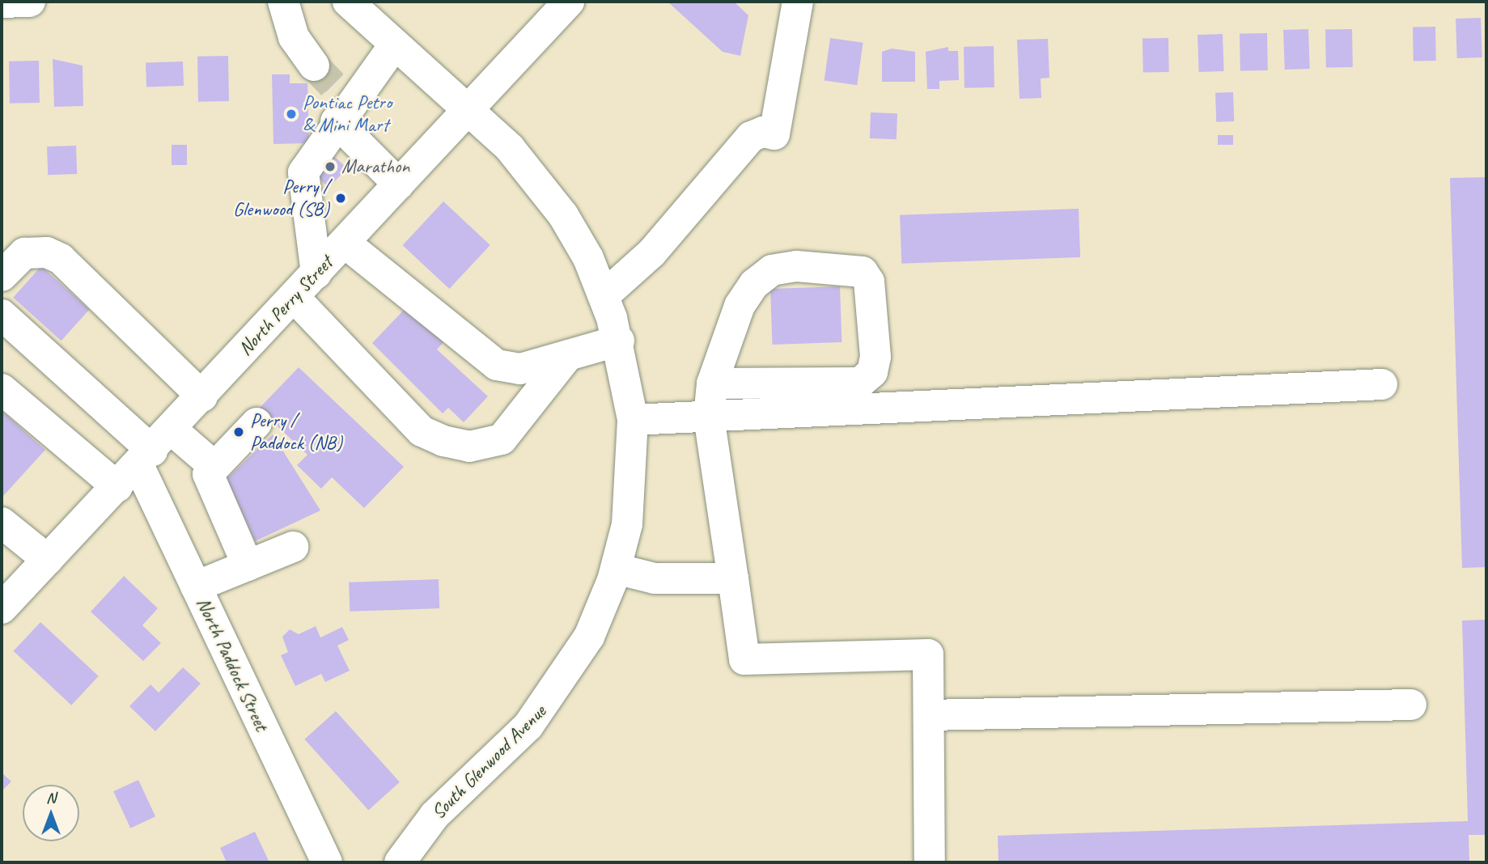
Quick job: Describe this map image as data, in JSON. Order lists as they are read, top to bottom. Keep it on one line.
{"streets":{"street":["North Perry Street","North Paddock Street","South Glenwood Avenue"]},"crossings":[["North Perry Street","North Paddock Street"],["North Perry Street","South Glenwood Avenue"]],"places":["Pontiac Petro & Mini Mart","Marathon","Perry / Glenwood (SB)","Perry / Paddock (NB)"],"north":"top"}
